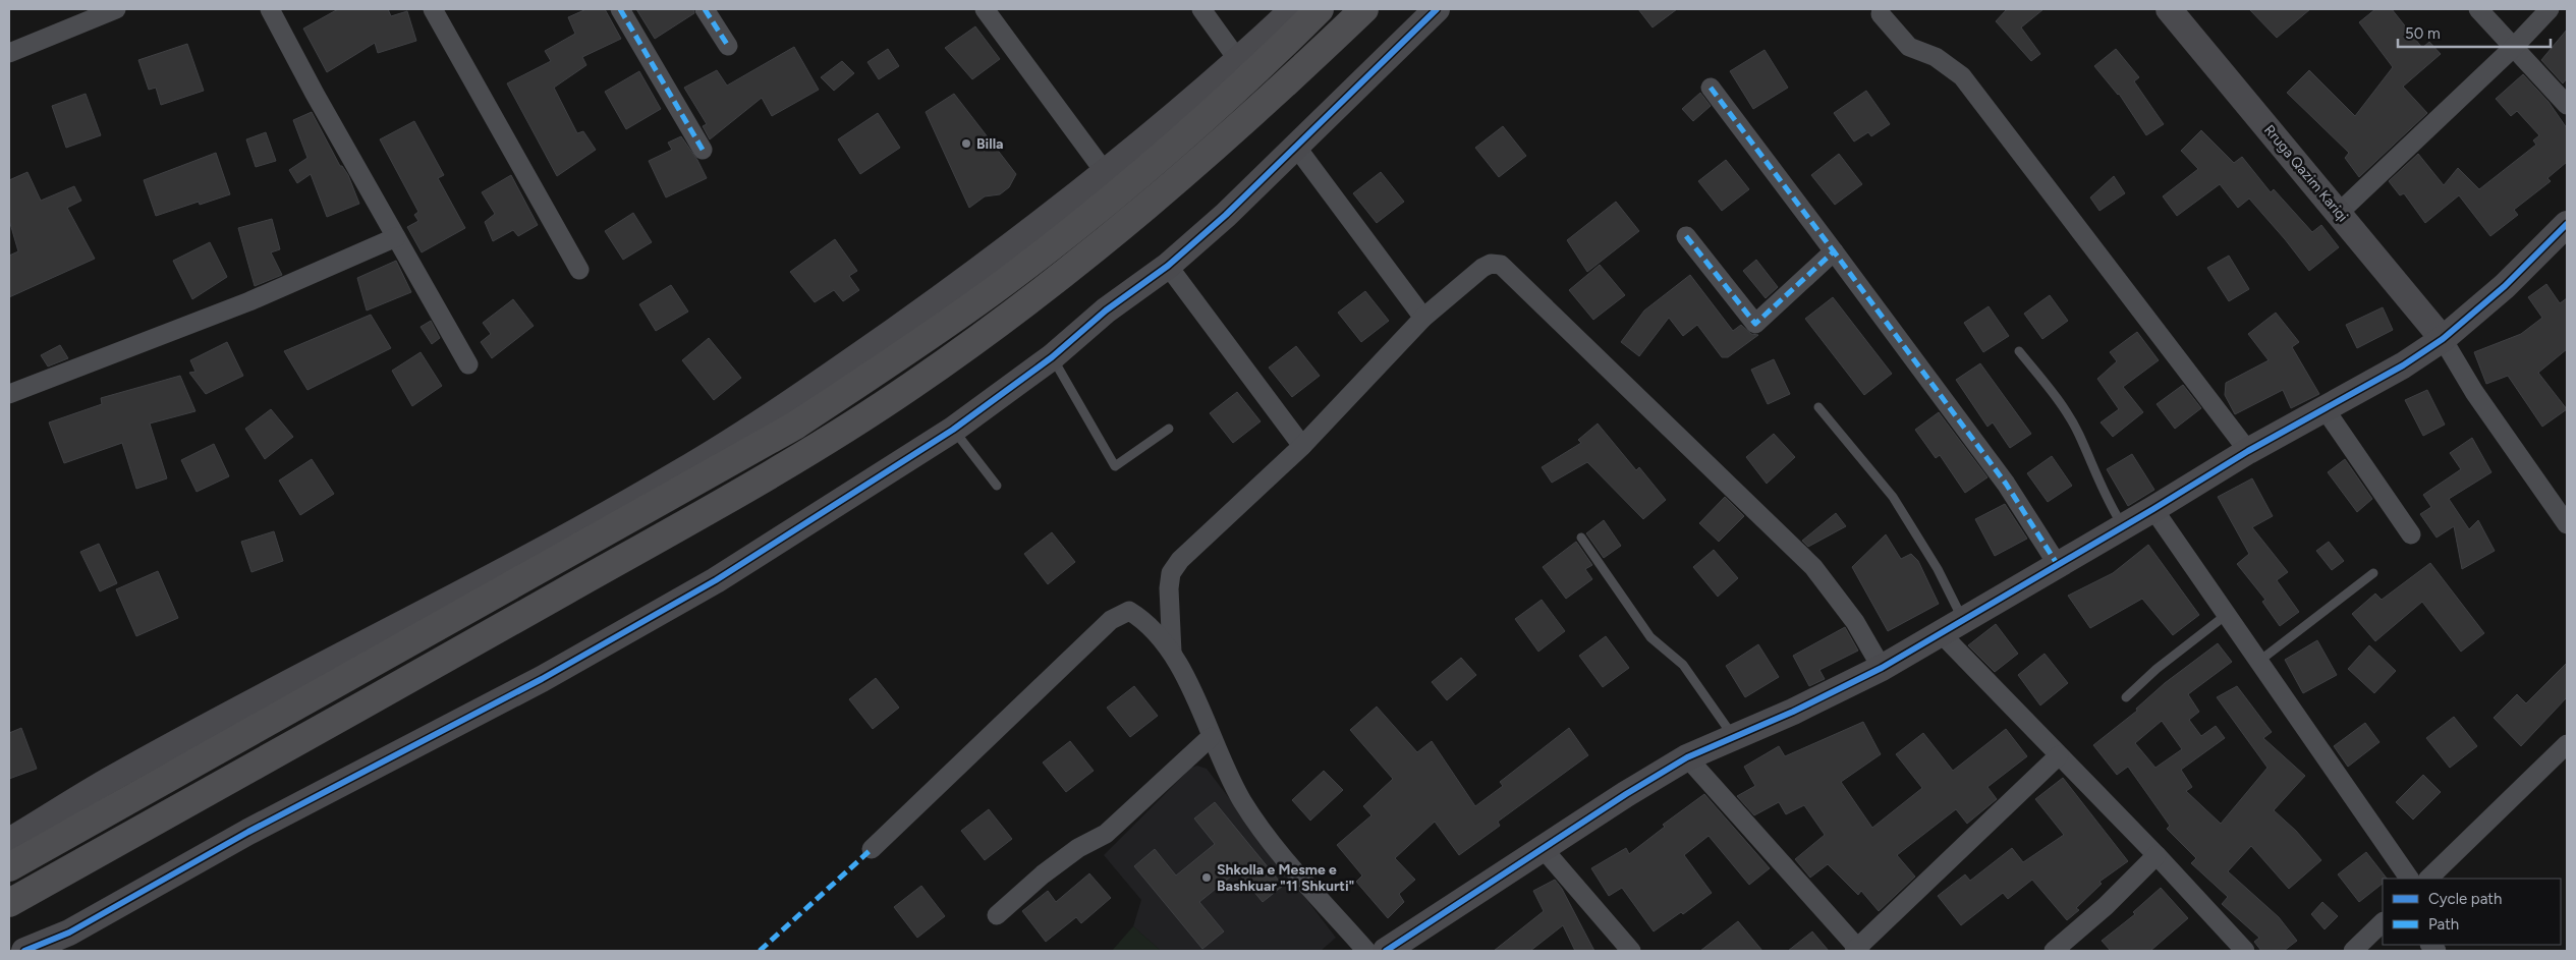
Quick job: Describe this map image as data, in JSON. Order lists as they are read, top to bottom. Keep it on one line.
{"streets":{"street":["Rruga Qazim Kariqi"]},"places":["Billa","Shkolla e Mesme e Bashkuar \"11 Shkurti\""],"legend":["Cycle path","Path"],"scale_bar":"50 m"}
